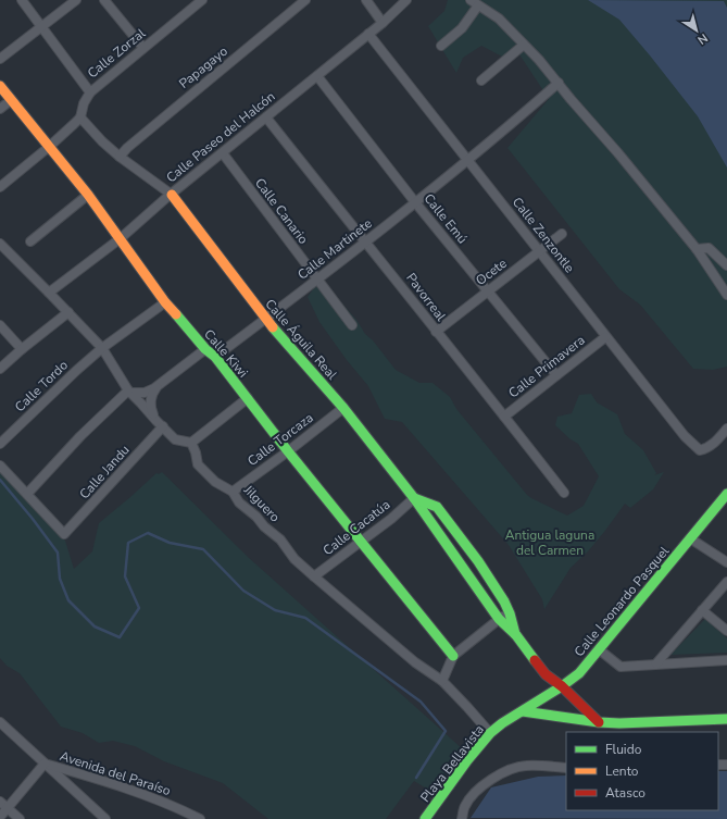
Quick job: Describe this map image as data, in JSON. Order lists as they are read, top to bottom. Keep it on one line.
{"streets":{"street":["Calle Zorzal","Papagayo","Calle Paseo del Halcón","Calle Canario","Calle Emú","Calle Zenzontle","Calle Martinete","Ocete","Pavorreal","Calle Águila Real","Calle Kiwi","Calle Primavera","Calle Tordo","Calle Torcaza","Calle Jandu","Jilguero","Calle Cacatúa","Calle Leonardo Pasquel","Playa Bellavista","Avenida del Paraíso"]},"crossings":[["Calle Paseo del Halcón","Calle Canario"],["Calle Paseo del Halcón","Calle Emú"],["Calle Paseo del Halcón","Calle Zenzontle"],["Calle Paseo del Halcón","Pavorreal"],["Calle Paseo del Halcón","Calle Águila Real"],["Calle Paseo del Halcón","Calle Kiwi"],["Calle Canario","Calle Martinete"],["Calle Emú","Calle Martinete"],["Calle Emú","Ocete"],["Calle Emú","Calle Primavera"],["Calle Zenzontle","Calle Martinete"],["Calle Zenzontle","Ocete"],["Calle Zenzontle","Calle Primavera"],["Calle Martinete","Pavorreal"],["Calle Martinete","Calle Águila Real"],["Calle Martinete","Calle Kiwi"],["Ocete","Pavorreal"],["Pavorreal","Calle Primavera"],["Calle Águila Real","Calle Torcaza"],["Calle Águila Real","Calle Cacatúa"],["Calle Águila Real","Calle Leonardo Pasquel"],["Calle Kiwi","Calle Tordo"],["Calle Kiwi","Calle Torcaza"],["Calle Kiwi","Calle Cacatúa"],["Calle Torcaza","Jilguero"],["Jilguero","Calle Cacatúa"],["Jilguero","Playa Bellavista"],["Calle Leonardo Pasquel","Playa Bellavista"]],"parks":["Antigua laguna del Carmen"],"legend":["Fluido","Lento","Atasco"],"north":"bottom right"}
